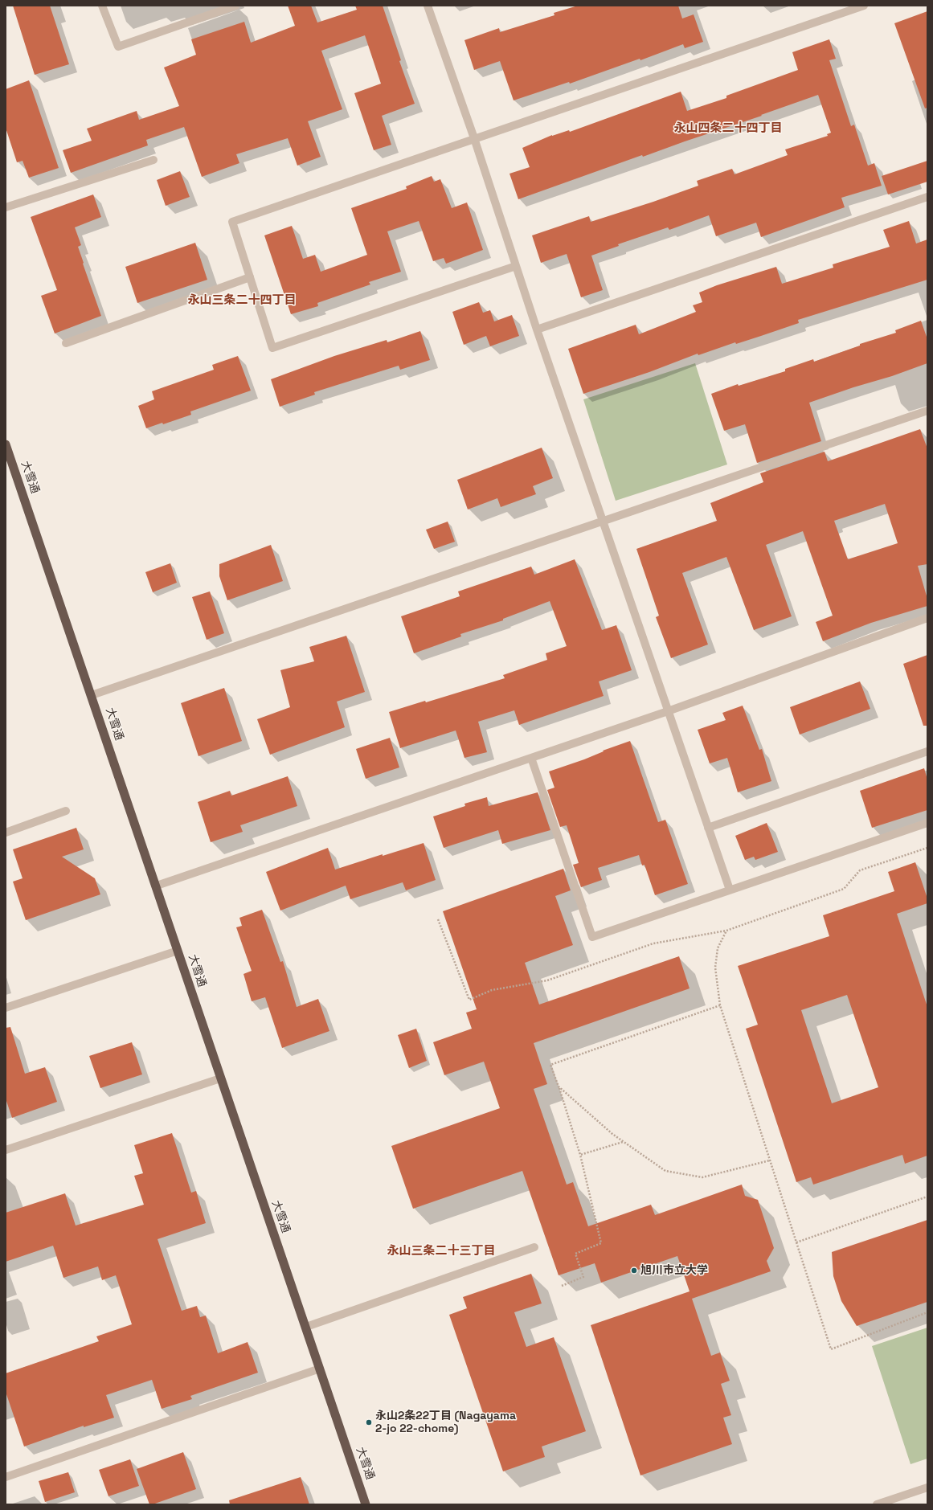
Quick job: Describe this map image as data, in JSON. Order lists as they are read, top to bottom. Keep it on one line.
{"streets":{"highway":["大雪通"]},"districts":["永山四条二十四丁目","永山三条二十四丁目","永山三条二十三丁目"],"places":["旭川市立大学","永山2条22丁目 (Nagayama 2-jo 22-chome)"]}
